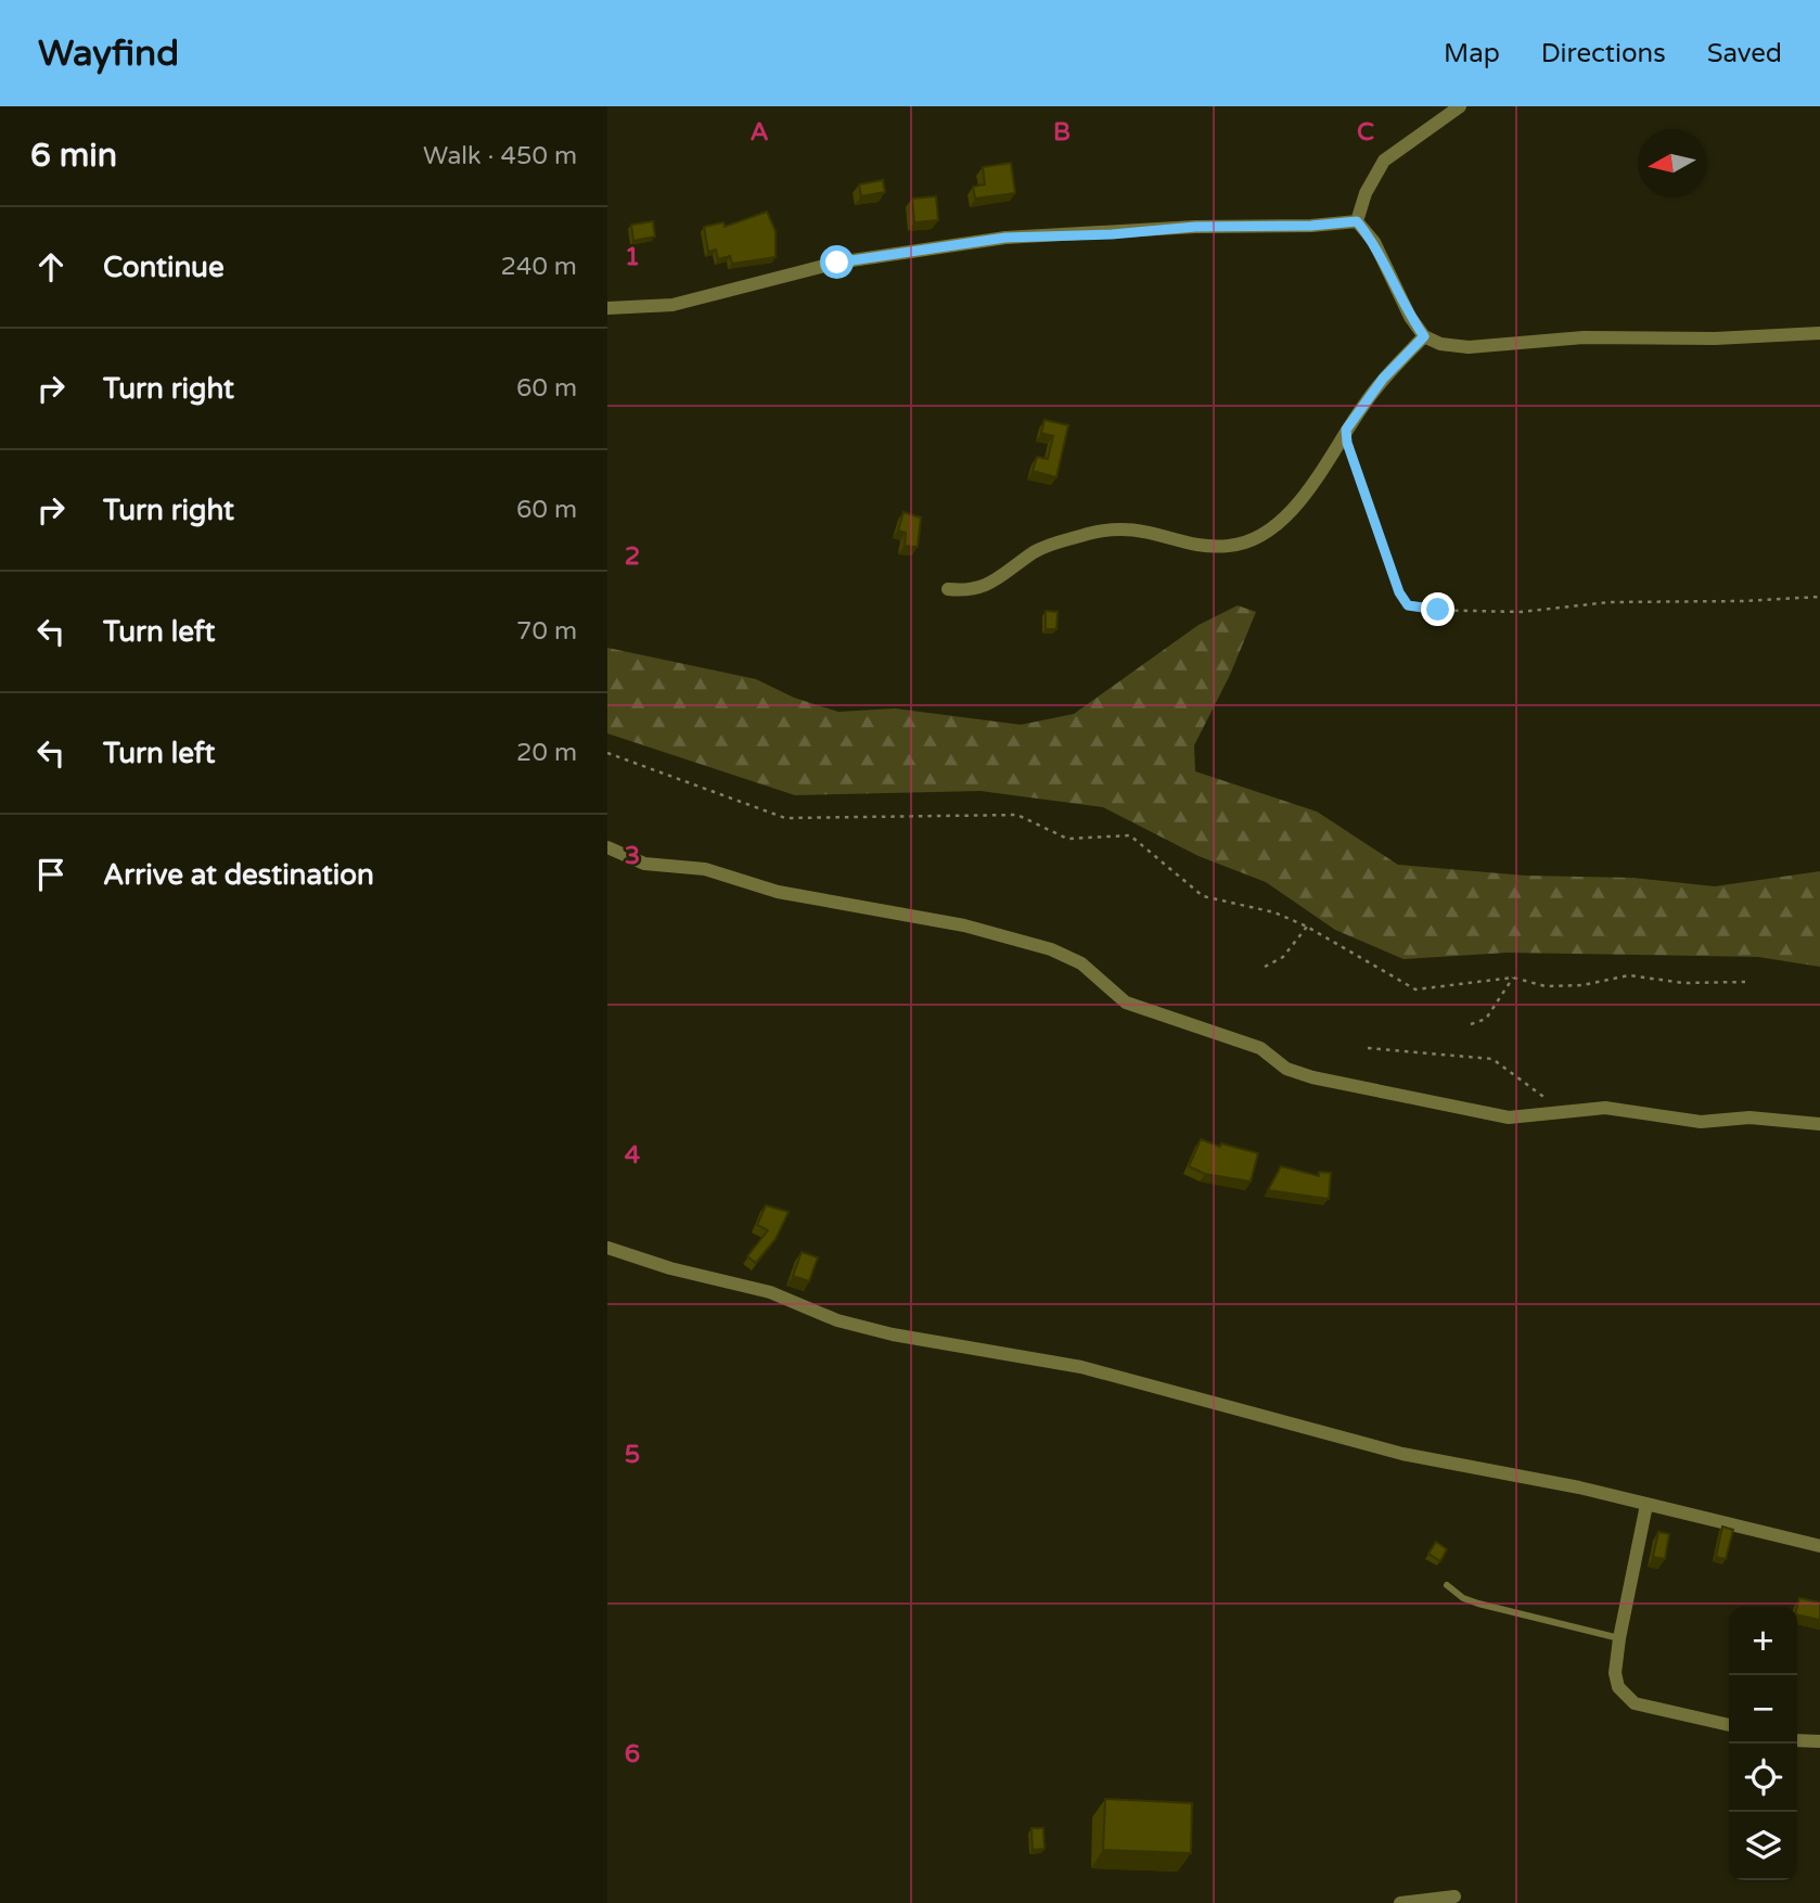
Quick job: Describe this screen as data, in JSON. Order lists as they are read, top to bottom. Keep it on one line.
{"north":"left","page":{"header":"Wayfind","nav":["Map","Directions","Saved"],"heading":["6 min","Walk · 450 m"],"list":[["Continue","240 m"],["Turn right","60 m"],["Turn right","60 m"],["Turn left","70 m"],["Turn left","20 m"],"Arrive at destination"],"map_buttons":["+","−"]},"grid":{"columns":["A","B","C"],"rows":["1","2","3","4","5","6"]}}
